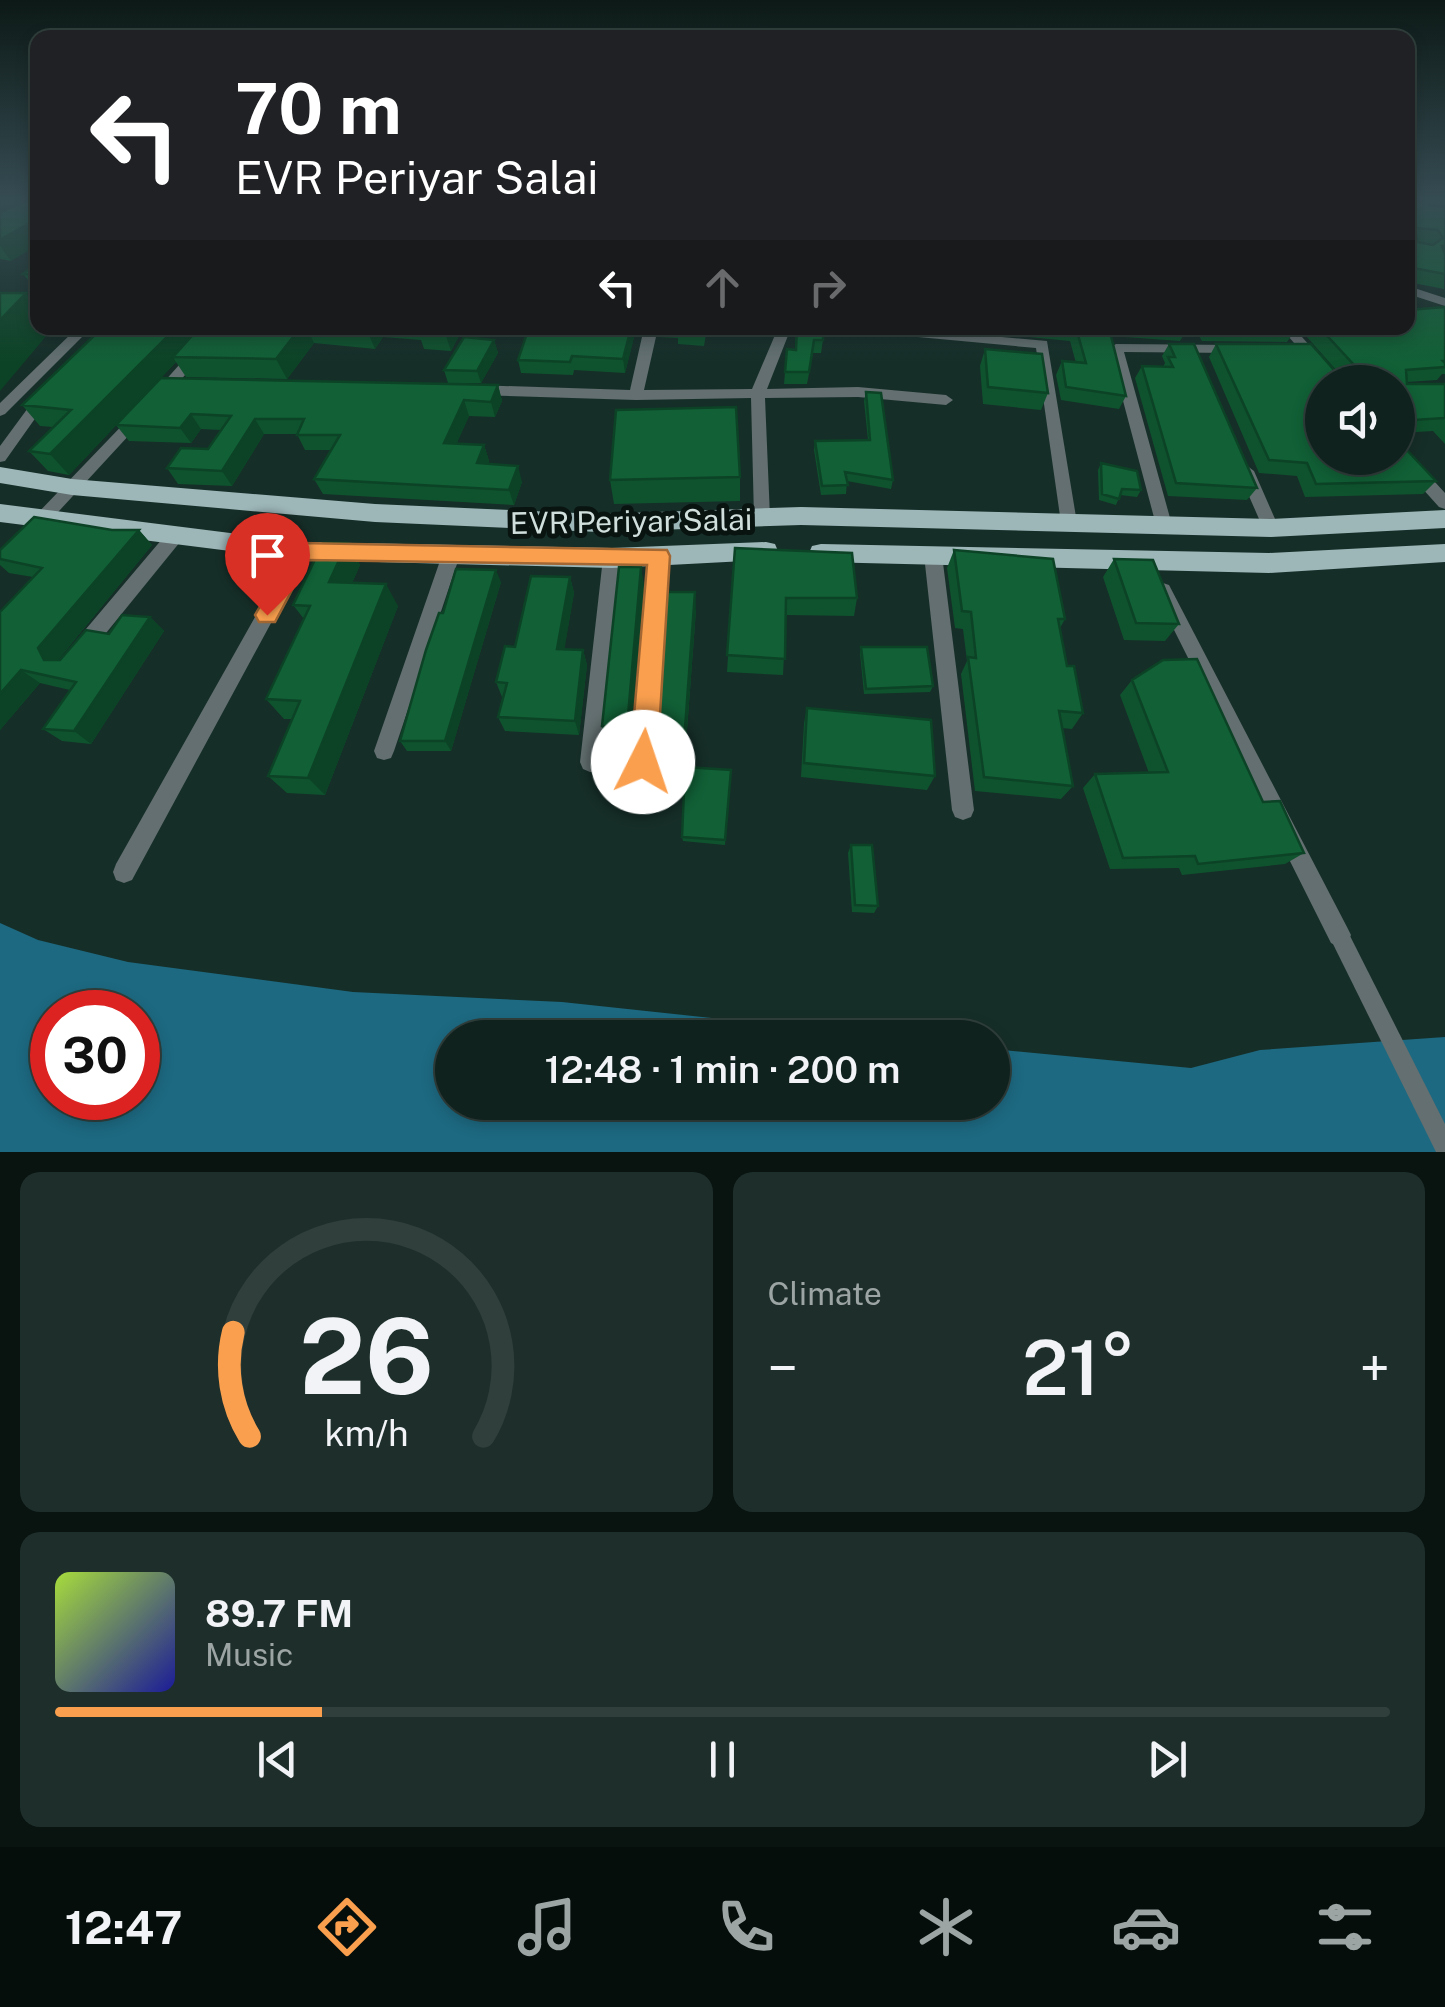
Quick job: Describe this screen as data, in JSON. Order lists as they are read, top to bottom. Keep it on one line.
{"streets":{"main road":["EVR Periyar Salai"]},"page":{"turn":["70 m","EVR Periyar Salai"],"limit":"30","trip":"12:48 · 1 min · 200 m","tile":"Climate","heat":["−","21°","+"],"song":["89.7 FM","Music"],"tabs":"12:47","gauge":["26","km/h"]}}
